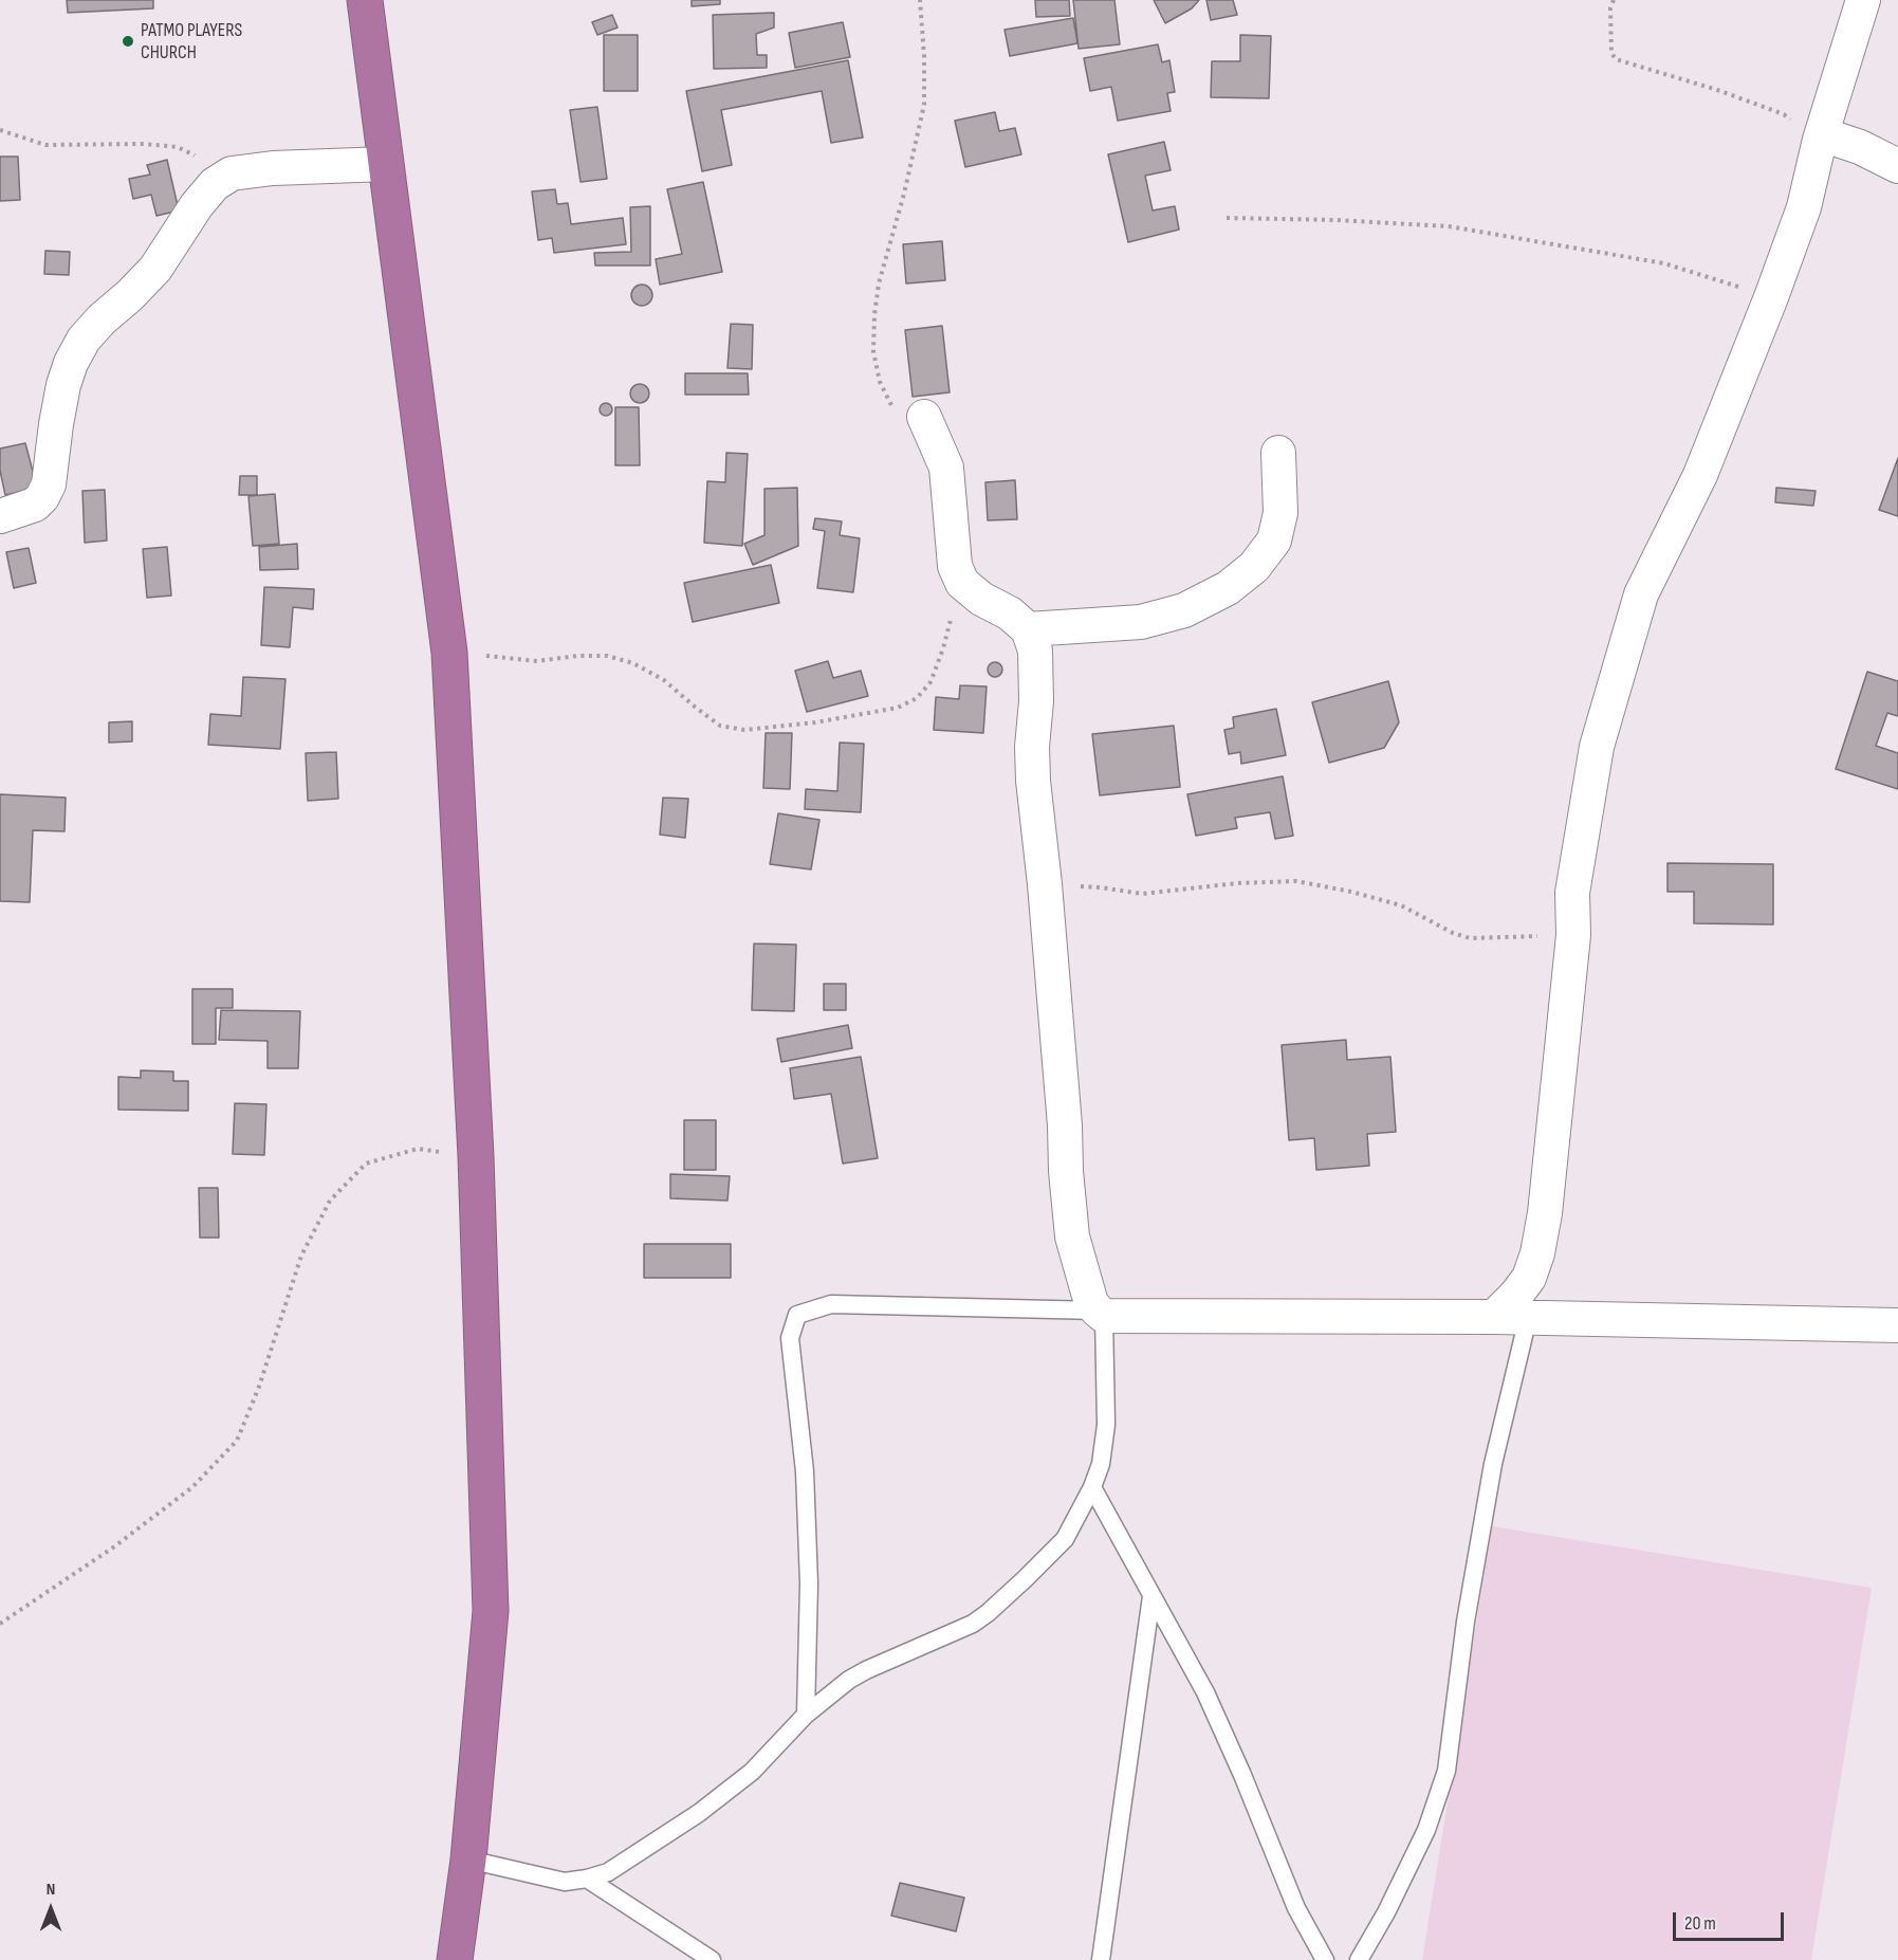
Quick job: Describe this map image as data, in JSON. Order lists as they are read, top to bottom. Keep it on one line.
{"places":["PATMO PLAYERS CHURCH"],"scale_bar":"20 m","north":"top"}
